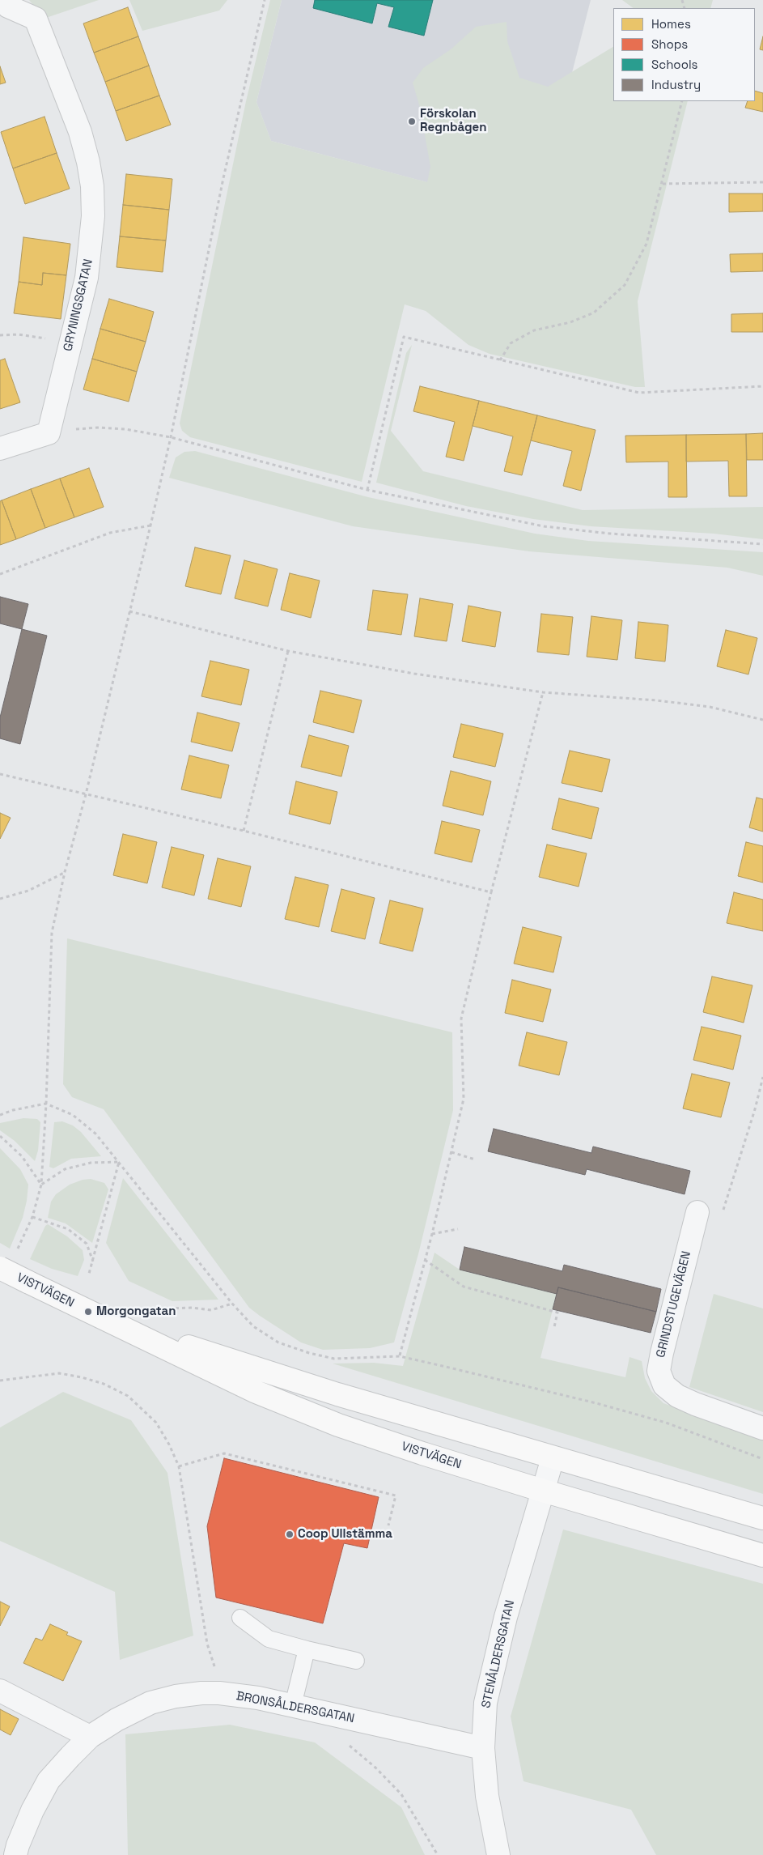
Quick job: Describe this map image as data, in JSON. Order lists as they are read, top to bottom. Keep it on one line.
{"streets":{"main road":["VISTVÄGEN"],"street":["GRYNINGSGATAN","GRINDSTUGEVÄGEN","STENÅLDERSGATAN","BRONSÅLDERSGATAN"]},"crossings":[["VISTVÄGEN","STENÅLDERSGATAN"],["STENÅLDERSGATAN","BRONSÅLDERSGATAN"]],"places":["Förskolan Regnbågen","Morgongatan","Coop Ullstämma"],"legend":["Homes","Shops","Schools","Industry"]}
